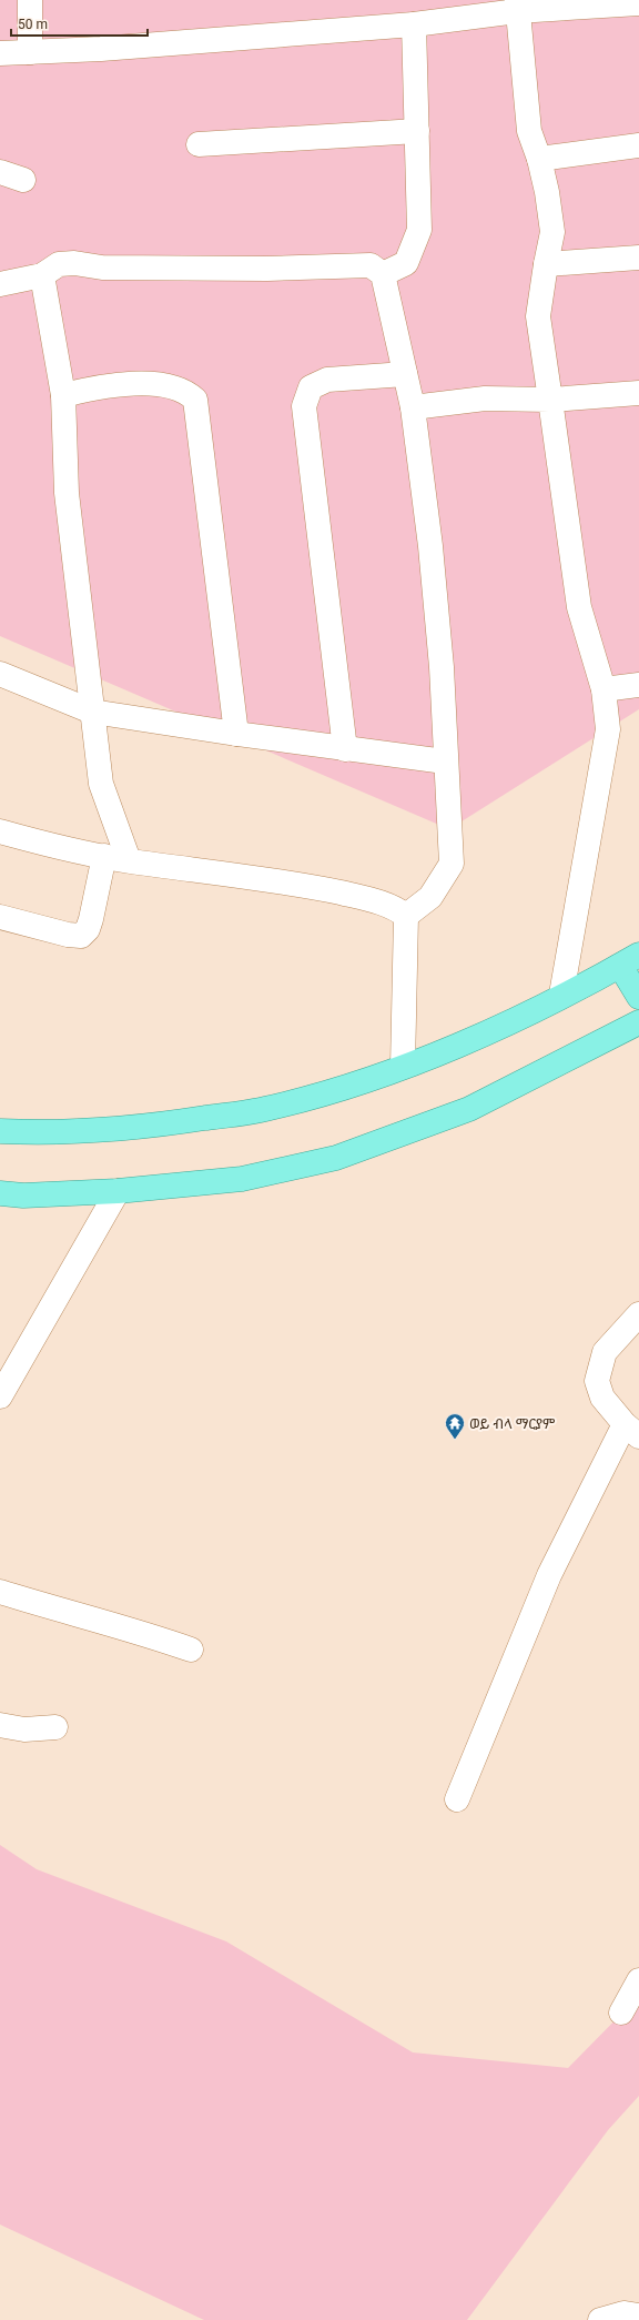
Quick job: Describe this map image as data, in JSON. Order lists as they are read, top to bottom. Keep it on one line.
{"places":{"temple":["ወይ ብላ ማርያም"]},"scale_bar":"50 m"}
